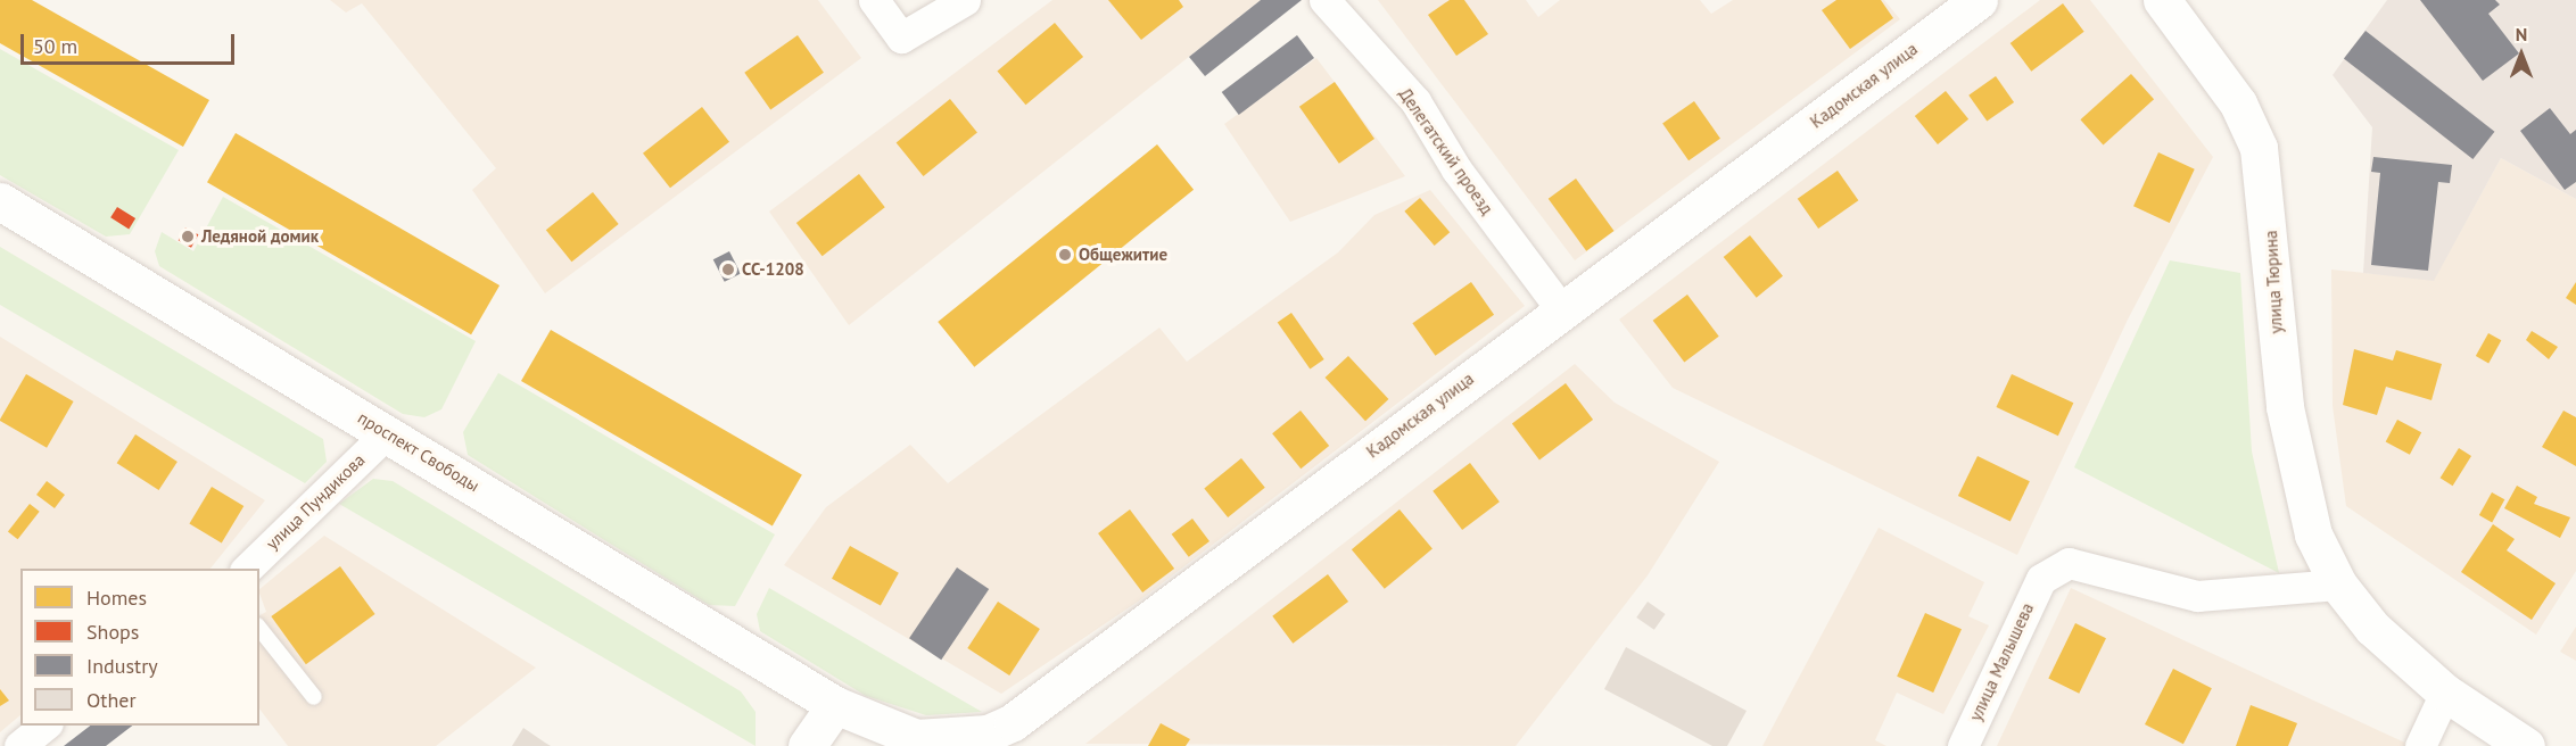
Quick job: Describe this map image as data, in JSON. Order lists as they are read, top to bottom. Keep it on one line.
{"streets":{"street":["Кадомская улица","Делегатский проезд","улица Тюрина","проспект Свободы","улица Пундикова","улица Малышева"]},"crossings":[["Кадомская улица","Делегатский проезд"],["Кадомская улица","проспект Свободы"],["улица Тюрина","улица Малышева"],["проспект Свободы","улица Пундикова"]],"places":["Ледяной домик","Общежитие","СС-1208"],"legend":["Homes","Shops","Industry","Other"],"scale_bar":"50 m","north":"top"}
